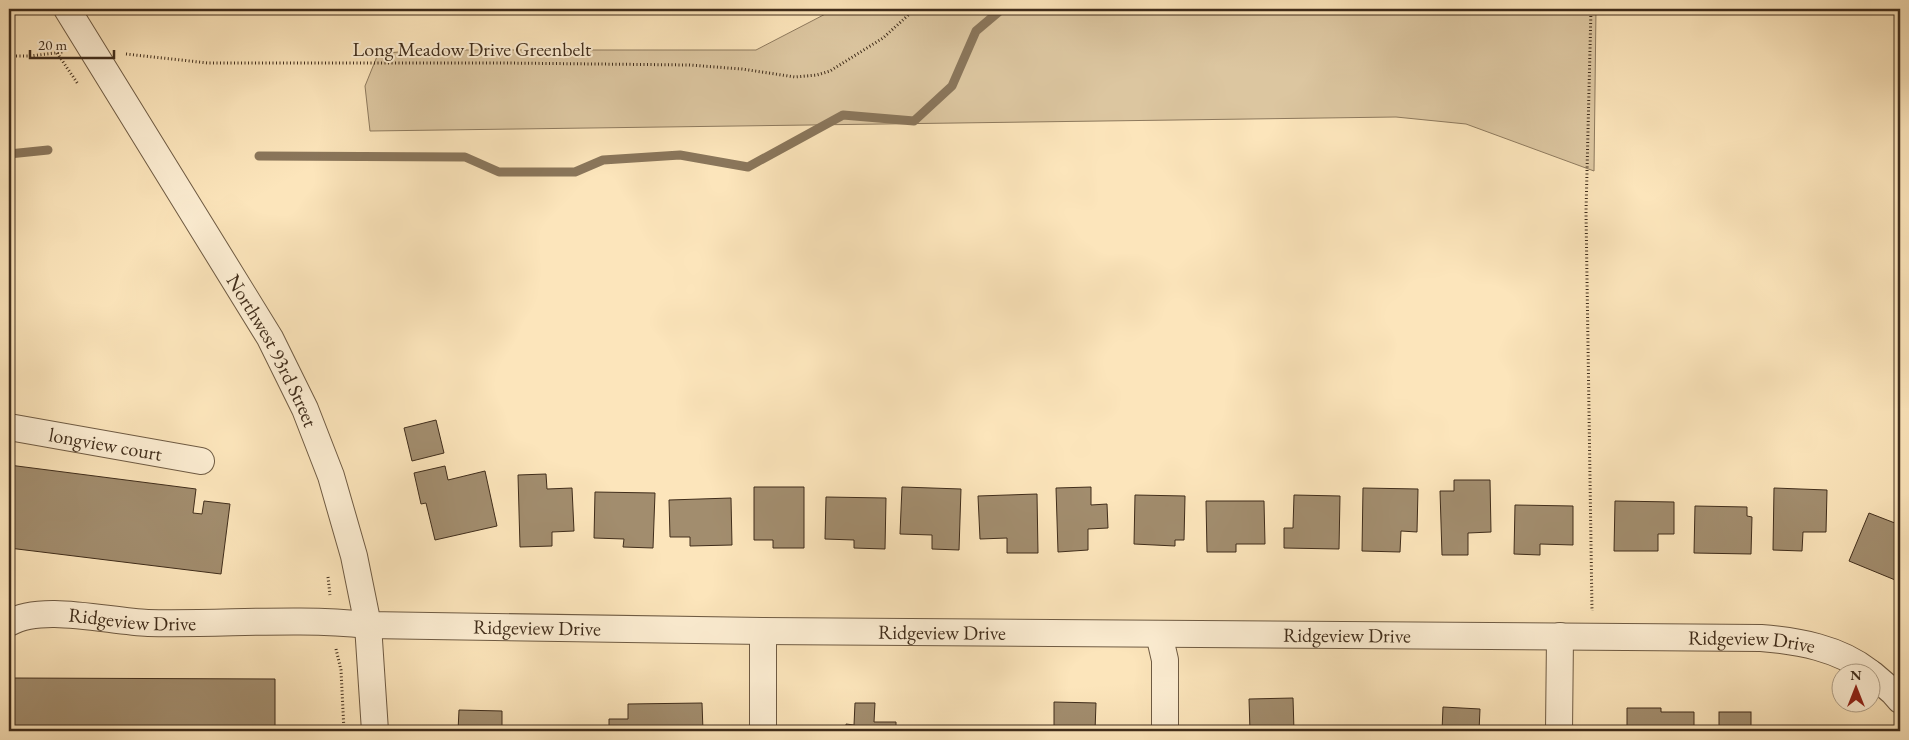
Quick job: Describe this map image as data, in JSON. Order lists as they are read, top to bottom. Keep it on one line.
{"streets":{"street":["Northwest 93rd Street","longview court","Ridgeview Drive"],"path":["Long Meadow Drive Greenbelt"]},"crossings":[["Long Meadow Drive Greenbelt","Northwest 93rd Street"],["Northwest 93rd Street","Ridgeview Drive"]],"scale_bar":"20 m","north":"top"}
